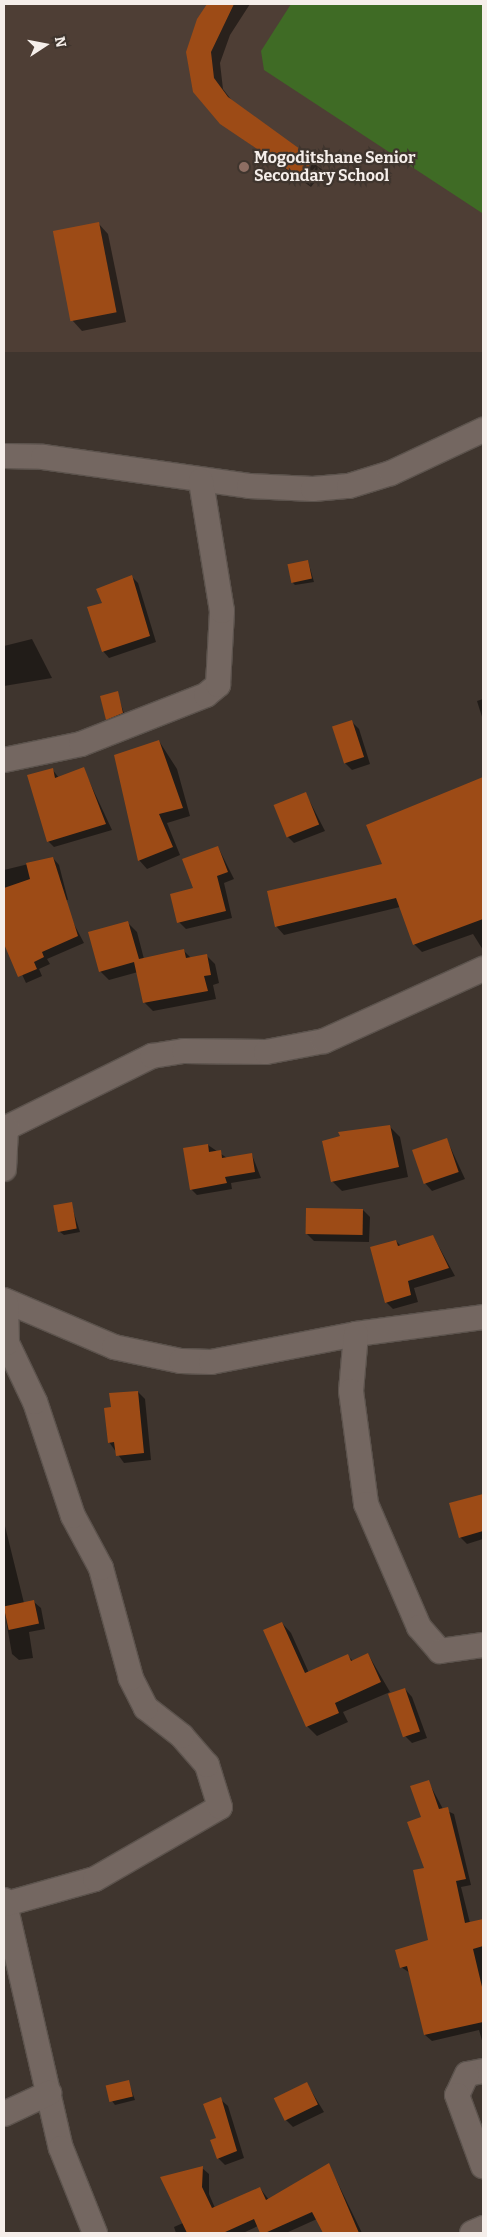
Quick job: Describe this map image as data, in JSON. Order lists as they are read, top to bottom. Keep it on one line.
{"places":["Mogoditshane Senior Secondary School"],"north":"right"}
